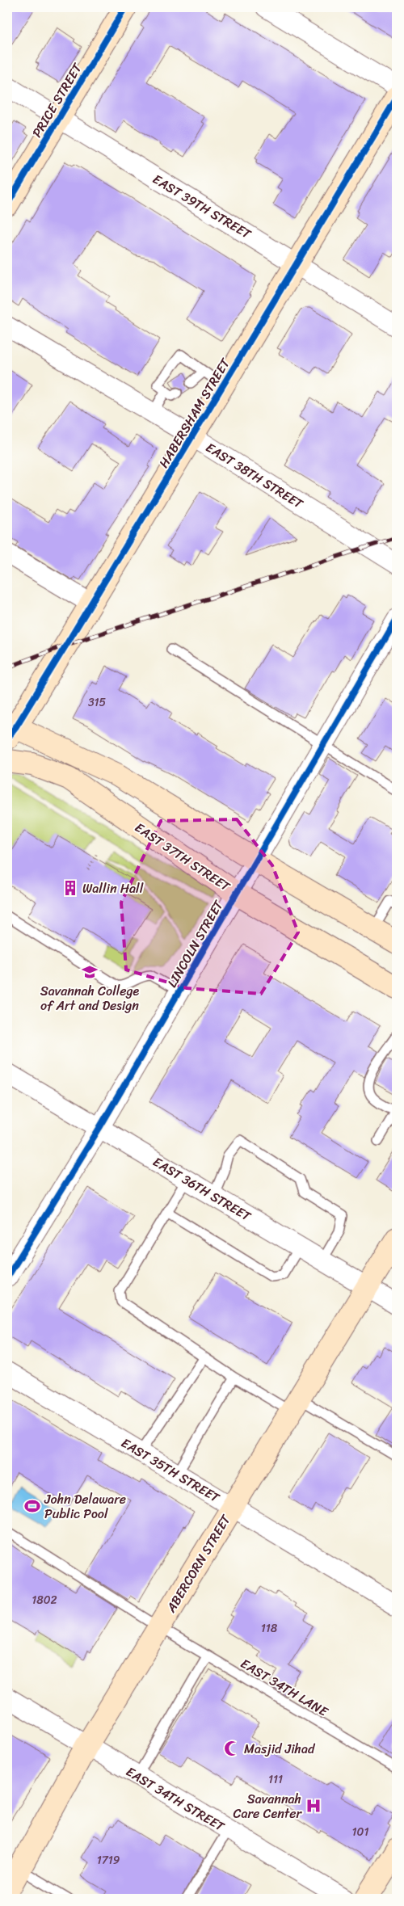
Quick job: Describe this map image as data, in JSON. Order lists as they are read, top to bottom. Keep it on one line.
{"streets":{"main road":["PRICE STREET","HABERSHAM STREET","EAST 37TH STREET","ABERCORN STREET"],"street":["EAST 39TH STREET","EAST 38TH STREET","LINCOLN STREET","EAST 36TH STREET","EAST 35TH STREET","EAST 34TH STREET"],"lane":["EAST 34TH LANE"]},"crossings":[["PRICE STREET","EAST 39TH STREET"],["EAST 39TH STREET","HABERSHAM STREET"],["HABERSHAM STREET","EAST 38TH STREET"],["EAST 37TH STREET","LINCOLN STREET"],["LINCOLN STREET","EAST 36TH STREET"],["EAST 36TH STREET","ABERCORN STREET"],["EAST 35TH STREET","ABERCORN STREET"],["ABERCORN STREET","EAST 34TH LANE"],["ABERCORN STREET","EAST 34TH STREET"]],"places":{"building":["Wallin Hall"],"school or university":["Savannah College of Art and Design"],"sports":["John Delaware Public Pool"],"mosque":["Masjid Jihad"],"hospital":["Savannah Care Center"]},"house_numbers":["315","1802","118","111","101","1719"]}
